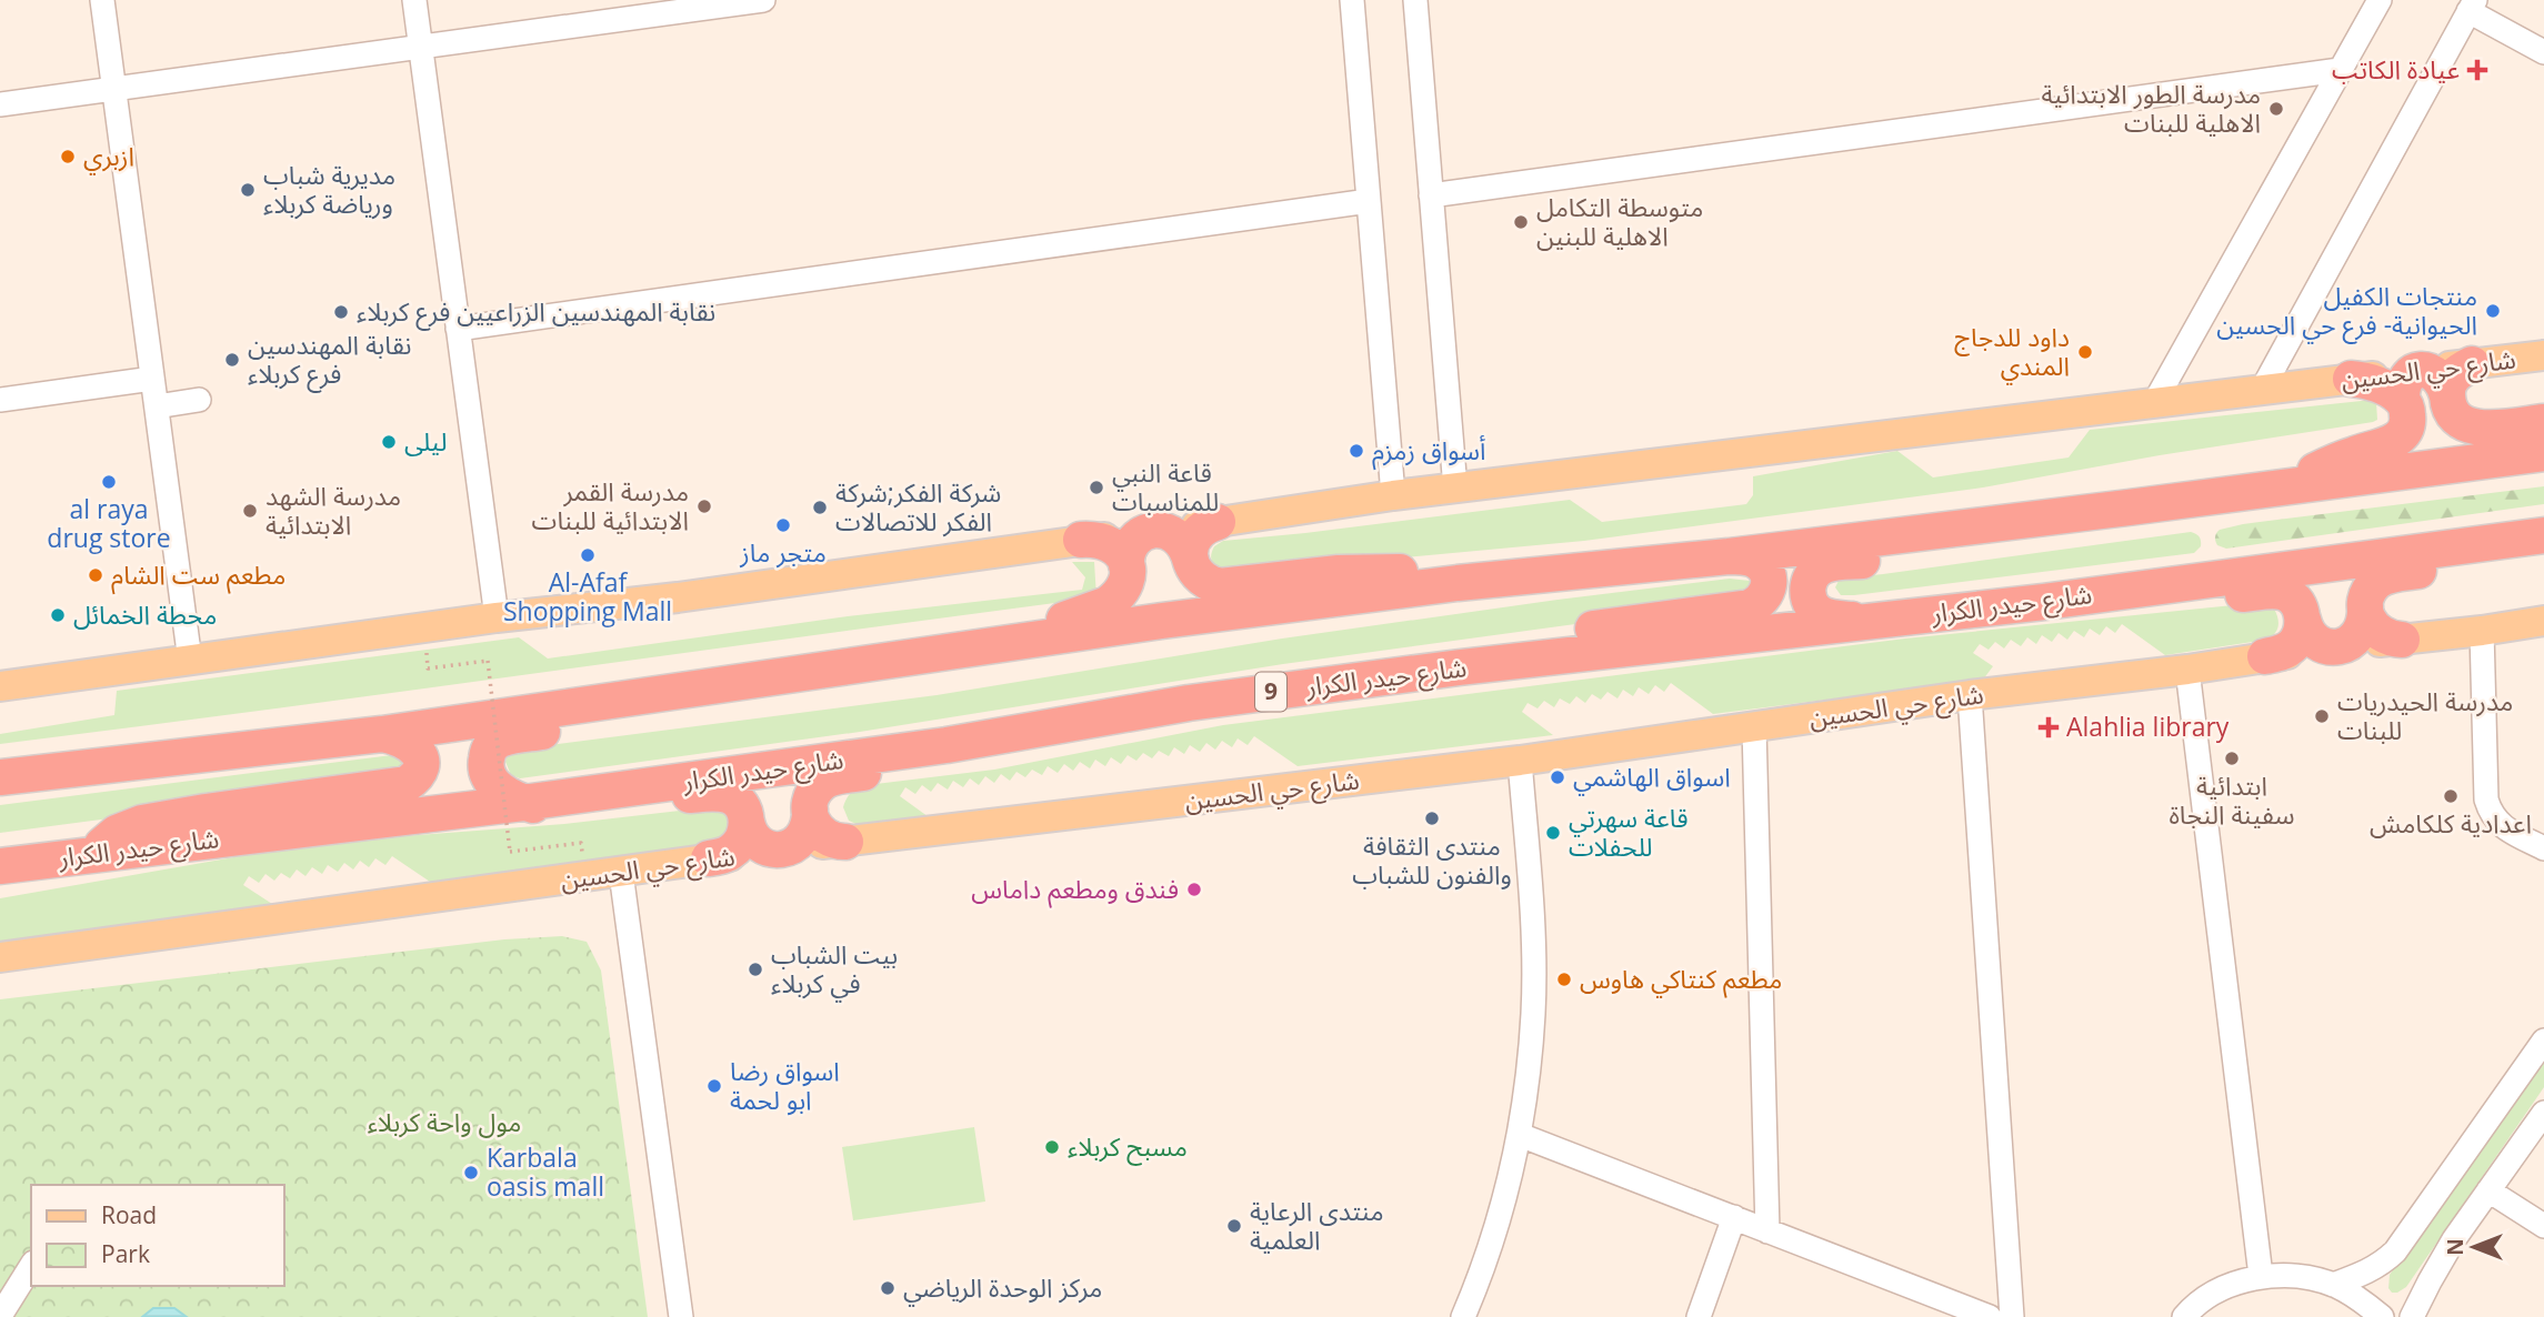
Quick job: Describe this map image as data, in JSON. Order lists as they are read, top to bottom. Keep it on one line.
{"streets":{"highway":["شارع حيدر الكرار","9"],"main road":["شارع حي الحسين"]},"parks":["مول واحة كربلاء"],"places":{"health":["عيادة الكاتب","Alahlia library"],"other":["مدرسة الطور الابتدائية الاهلية للبنات","ازبري","مديرية شباب ورياضة كربلاء","متوسطة التكامل الاهلية للبنين","منتجات الكفيل الحيوانية- فرع حي الحسين","نقابة المهندسين الزراعيين فرع كربلاء","داود للدجاج المندي","نقابة المهندسين فرع كربلاء","ليلى","أسواق زمزم","al raya drug store","قاعة النبي للمناسبات","مدرسة القمر الابتدائية للبنات","شركة الفكر;شركة الفكر للاتصالات","مدرسة الشهد الابتدائية","متجر ماز","Al-Afaf Shopping Mall","مطعم ست الشام","محطة الخمائل","مدرسة الحيدريات للبنات","ابتدائية سفينة النجاة","اسواق الهاشمي","اعدادية كلكامش","منتدى الثقافة والفنون للشباب","قاعة سهرتي للحفلات","فندق ومطعم داماس","بيت الشباب في كربلاء","مطعم كنتاكي هاوس","اسواق رضا ابو لحمة","مسبح كربلاء","Karbala oasis mall","منتدى الرعاية العلمية","مركز الوحدة الرياضي"]},"legend":["Road","Park"],"north":"left"}
